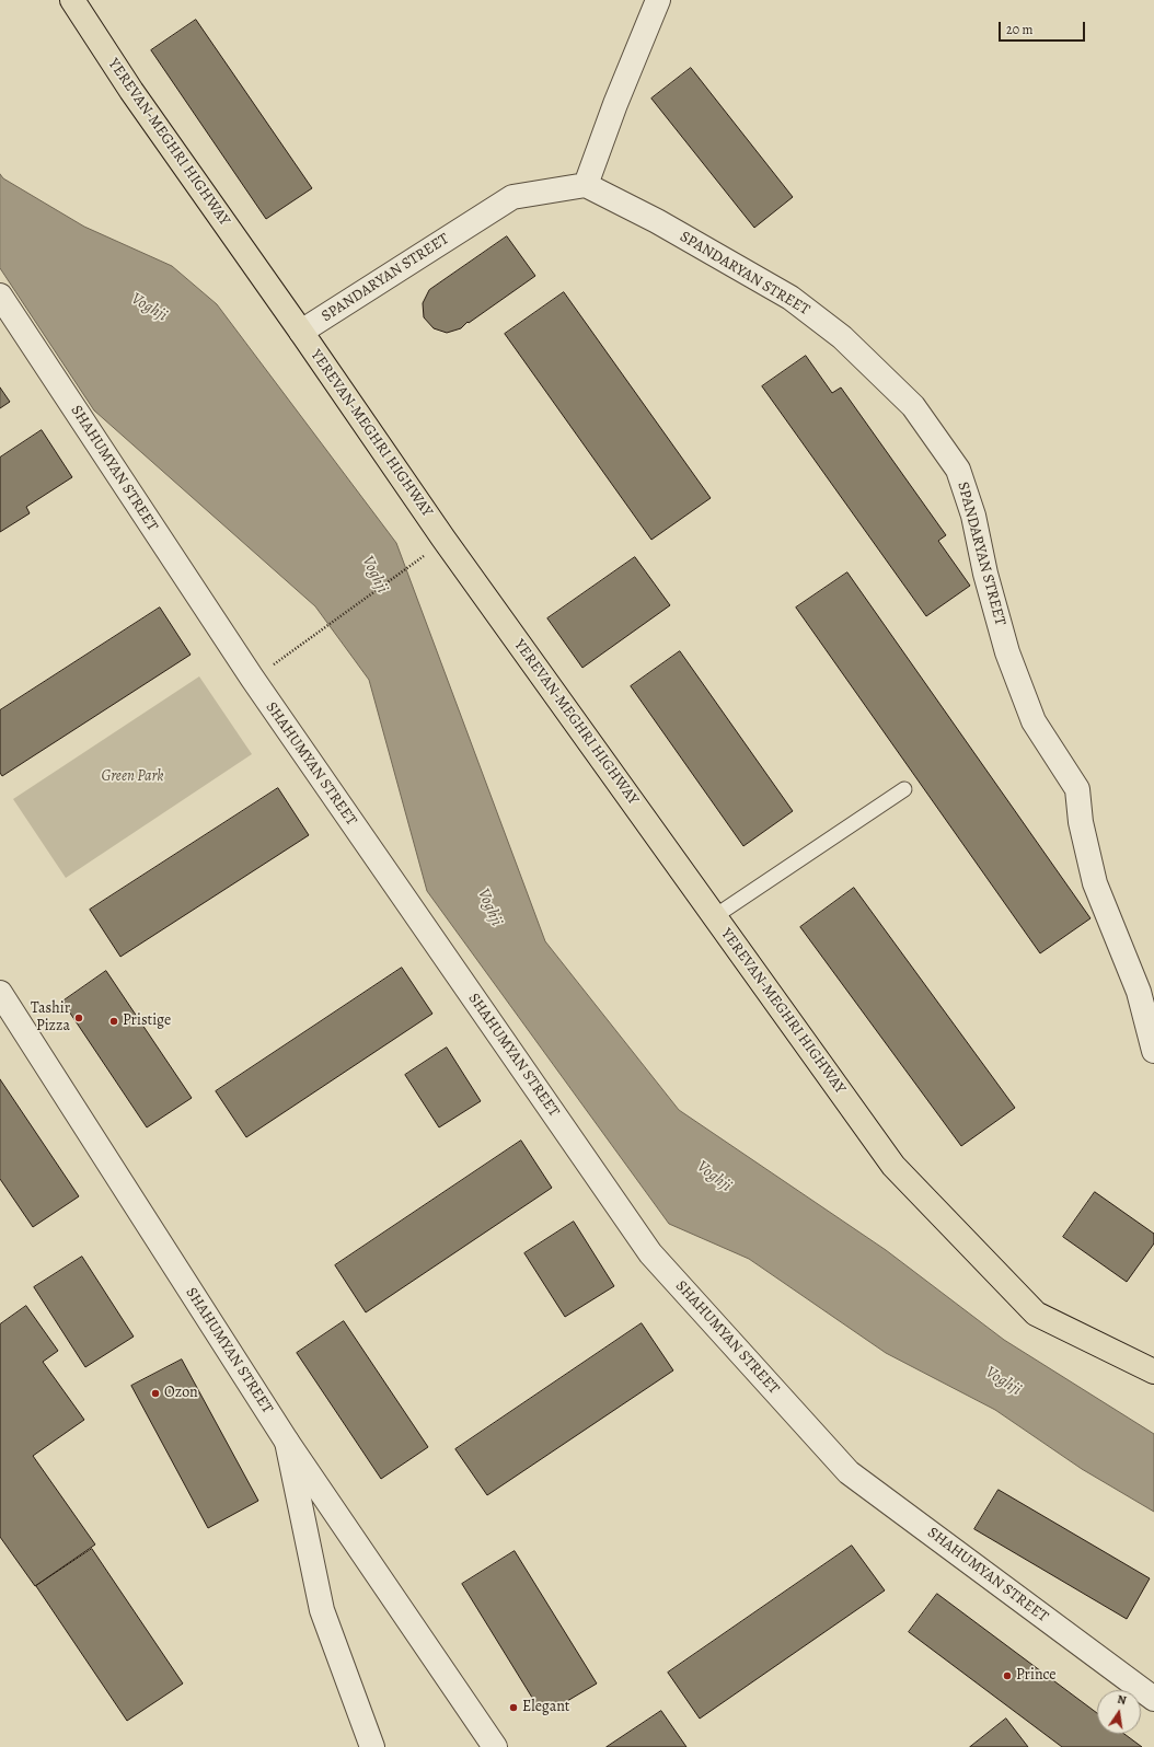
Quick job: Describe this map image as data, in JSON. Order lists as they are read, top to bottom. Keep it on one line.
{"streets":{"highway":["YEREVAN-MEGHRI HIGHWAY"],"street":["SPANDARYAN STREET","SHAHUMYAN STREET"]},"crossings":[["YEREVAN-MEGHRI HIGHWAY","SPANDARYAN STREET"]],"water":["Voghji"],"parks":["Green Park"],"places":["Tashir Pizza","Pristige","Ozon","Prince","Elegant"],"scale_bar":"20 m","north":"top"}
